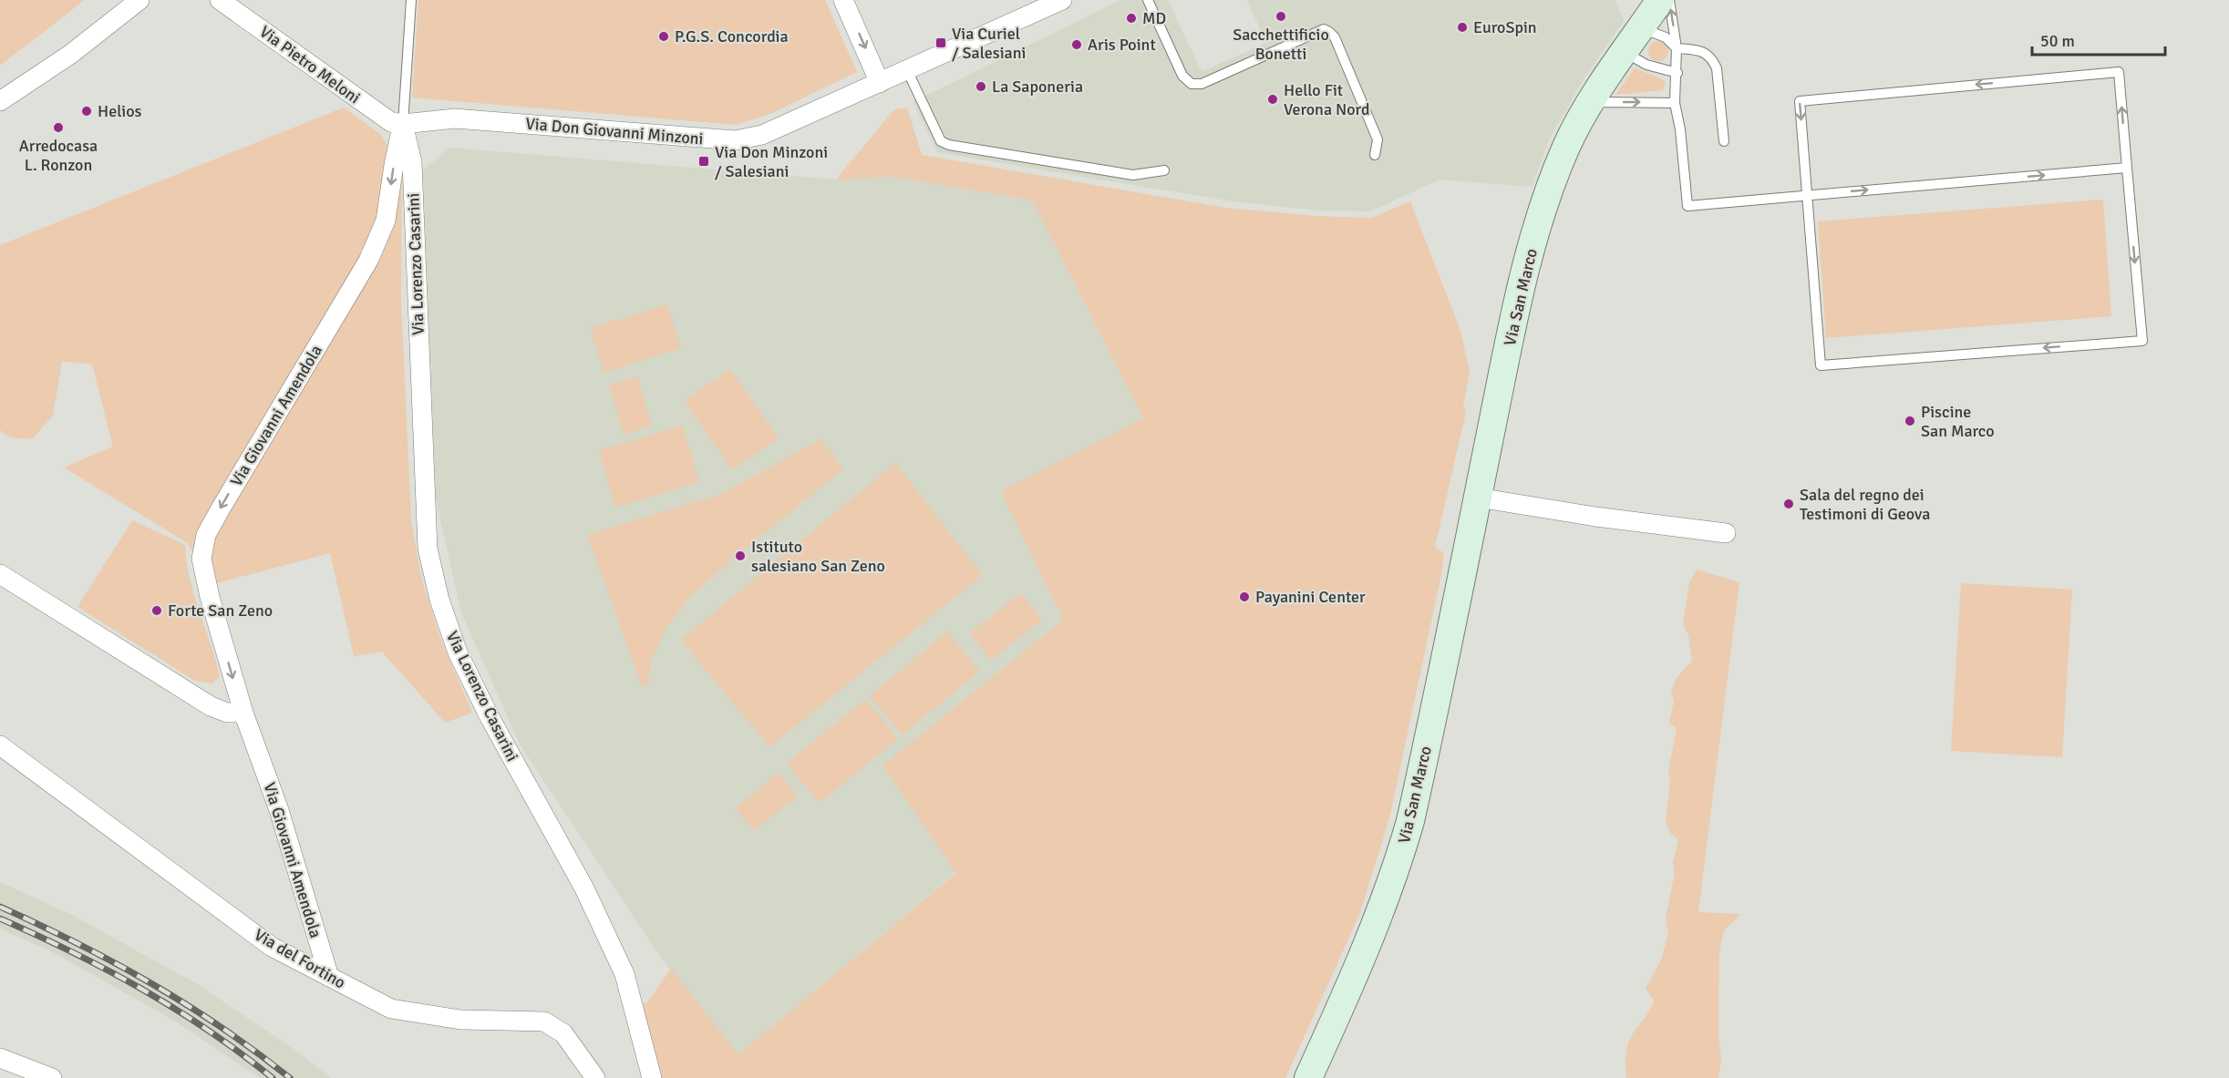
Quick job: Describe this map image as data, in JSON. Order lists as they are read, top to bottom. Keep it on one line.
{"streets":{"main road":["Via San Marco"],"street":["Via Pietro Meloni","Via Don Giovanni Minzoni","Via Lorenzo Casarini","Via Giovanni Amendola","Via del Fortino"]},"crossings":[["Via Pietro Meloni","Via Don Giovanni Minzoni"],["Via Pietro Meloni","Via Lorenzo Casarini"],["Via Pietro Meloni","Via Giovanni Amendola"],["Via Don Giovanni Minzoni","Via Lorenzo Casarini"],["Via Don Giovanni Minzoni","Via Giovanni Amendola"],["Via Lorenzo Casarini","Via Giovanni Amendola"],["Via Giovanni Amendola","Via del Fortino"]],"one_way":["Via Giovanni Amendola"],"places":{"other":["Sacchettificio Bonetti","MD","EuroSpin","P.G.S. Concordia","Aris Point","La Saponeria","Hello Fit Verona Nord","Helios","Arredocasa L. Ronzon","Piscine San Marco","Sala del regno dei Testimoni di Geova","Istituto salesiano San Zeno","Payanini Center","Forte San Zeno"],"transit":["Via Curiel / Salesiani","Via Don Minzoni / Salesiani"]},"scale_bar":"50 m"}
